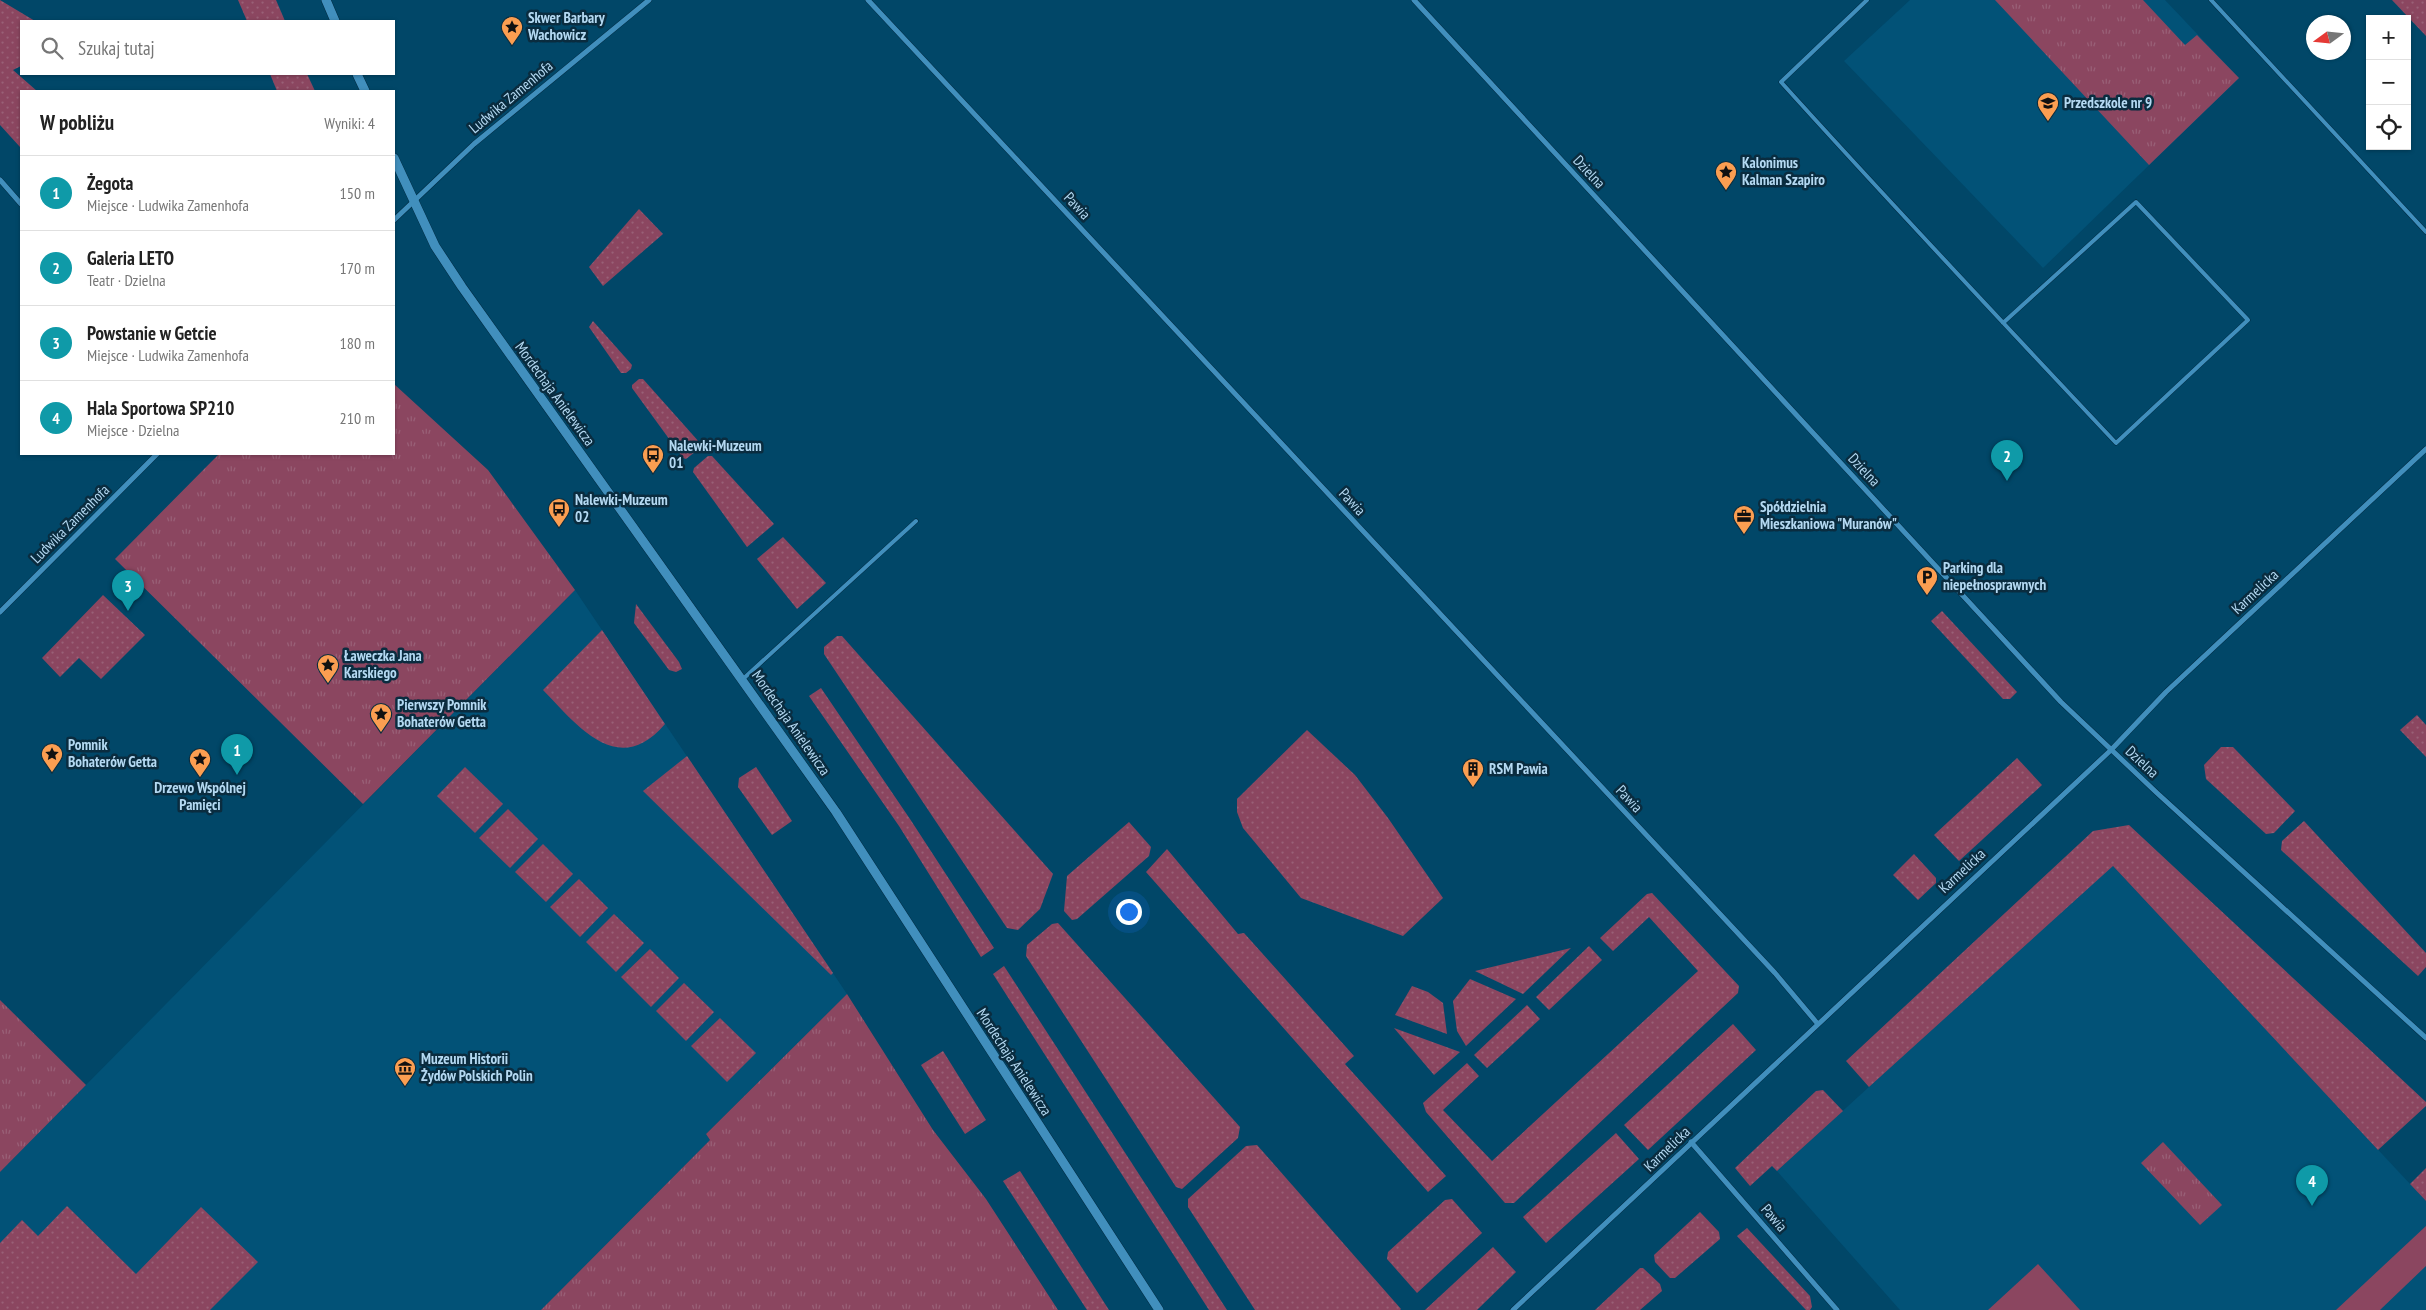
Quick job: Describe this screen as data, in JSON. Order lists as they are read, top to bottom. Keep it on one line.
{"streets":{"street":["Ludwika Zamenhofa","Dzielna","Pawia","Mordechaja Anielewicza","Karmelicka"]},"crossings":[["Ludwika Zamenhofa","Mordechaja Anielewicza"],["Dzielna","Karmelicka"],["Pawia","Karmelicka"]],"places":{"place":["Skwer Barbary Wachowicz","Kalonimus Kalman Szapiro","Ławeczka Jana Karskiego","Pierwszy Pomnik Bohaterów Getta","Pomnik Bohaterów Getta","Drzewo Wspólnej Pamięci"],"school or university":["Przedszkole nr 9"],"bus stop":["Nalewki-Muzeum 01","Nalewki-Muzeum 02"],"office":["Spółdzielnia Mieszkaniowa \"Muranów\""],"parking":["Parking dla niepełnosprawnych"],"building":["RSM Pawia"],"museum":["Muzeum Historii Żydów Polskich Polin"]},"north":"left","page":{"map_buttons":["+","−"],"search":"Szukaj tutaj","heading":["W pobliżu","Wyniki: 4"],"list":[{"mark":"1","name":"Żegota","note":"Miejsce · Ludwika Zamenhofa","value":"150 m"},{"mark":"2","name":"Galeria LETO","note":"Teatr · Dzielna","value":"170 m"},{"mark":"3","name":"Powstanie w Getcie","note":"Miejsce · Ludwika Zamenhofa","value":"180 m"},{"mark":"4","name":"Hala Sportowa SP210","note":"Miejsce · Dzielna","value":"210 m"}],"pins":["2","3","1","4"]}}
